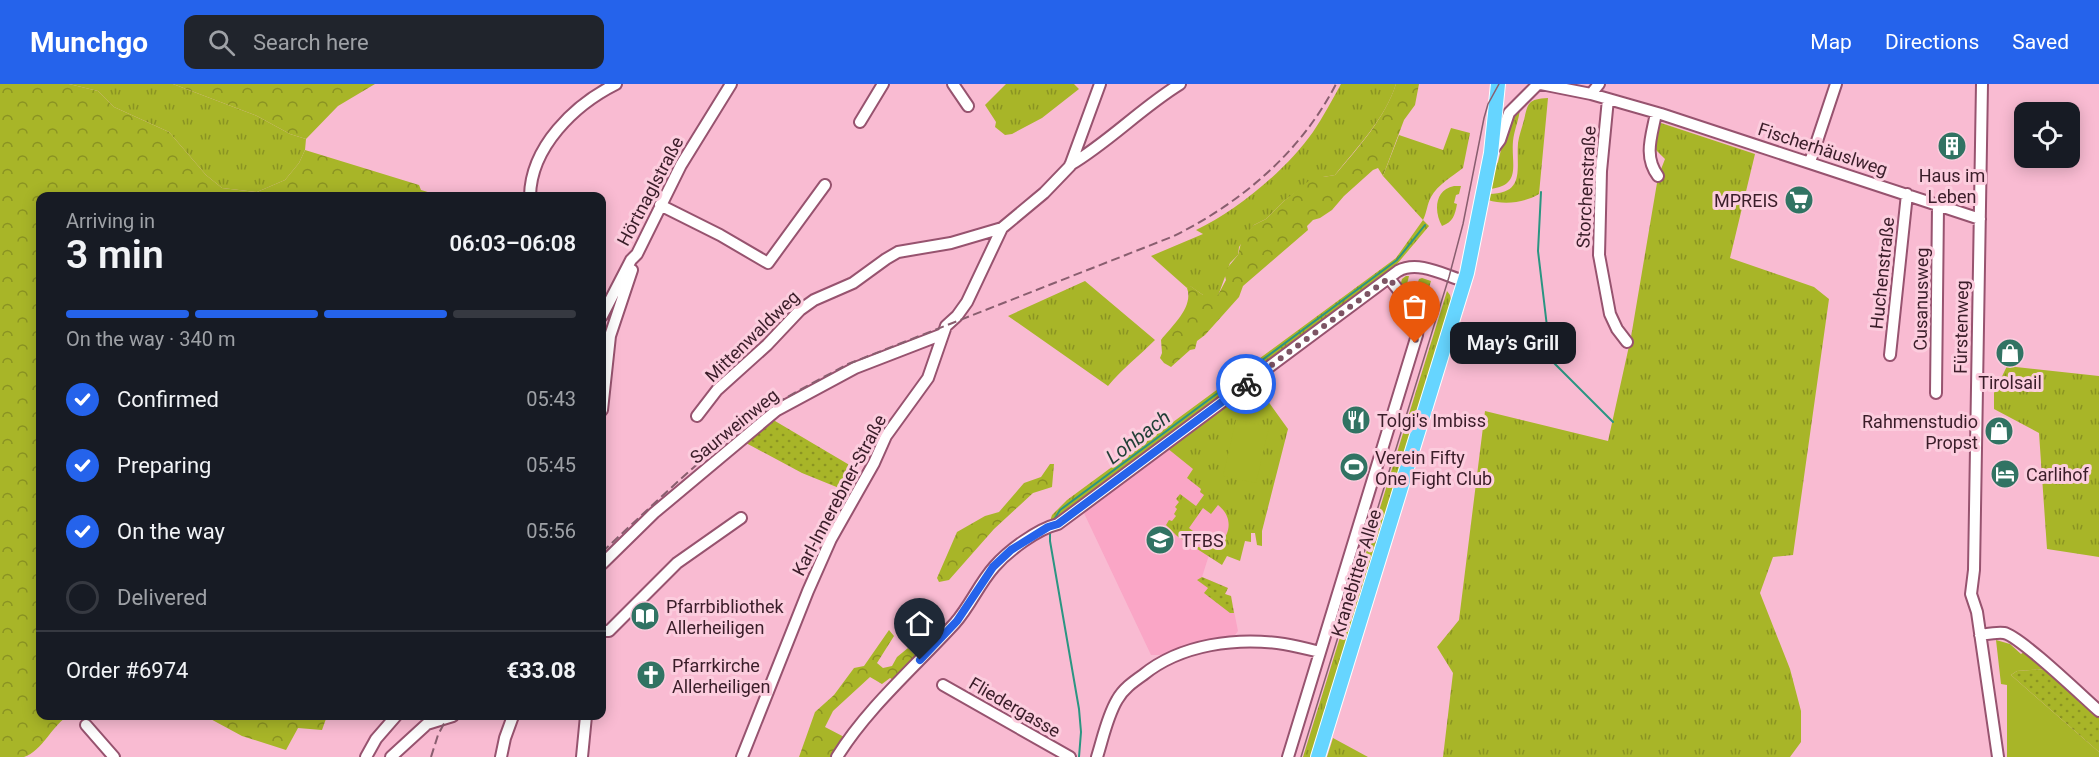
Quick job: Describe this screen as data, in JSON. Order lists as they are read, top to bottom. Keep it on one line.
{"streets":{"main road":["Kranebitter Allee"],"street":["Fischerhäuslweg","Storchenstraße","Hörtnaglstraße","Huchenstraße","Cusanusweg","Fürstenweg","Mittenwaldweg","Saurweinweg","Karl-Innerebner-Straße","Fliedergasse"]},"crossings":[["Fischerhäuslweg","Storchenstraße"],["Fischerhäuslweg","Huchenstraße"],["Fischerhäuslweg","Cusanusweg"],["Fischerhäuslweg","Fürstenweg"],["Mittenwaldweg","Karl-Innerebner-Straße"],["Saurweinweg","Karl-Innerebner-Straße"]],"water":["Lohbach"],"places":{"building":["Haus im Leben"],"supermarket":["MPREIS"],"other":["May’s Grill"],"shop":["Tirolsail","Rahmenstudio Propst"],"restaurant":["Tolgi's Imbiss"],"sports":["Verein Fifty One Fight Club"],"hotel":["Carlihof"],"school or university":["TFBS"],"library":["Pfarrbibliothek Allerheiligen"],"church":["Pfarrkirche Allerheiligen"]},"page":{"header":"Munchgo","search":"Search here","nav":["Map","Directions","Saved"],"heading":["3 min","Arriving in","06:03–06:08"],"panel":["Order #6974","€33.08"],"bar":"On the way · 340 m","bubble":"May’s Grill","list":[["Confirmed","05:43"],["Preparing","05:45"],["On the way","05:56"],"Delivered"]}}
